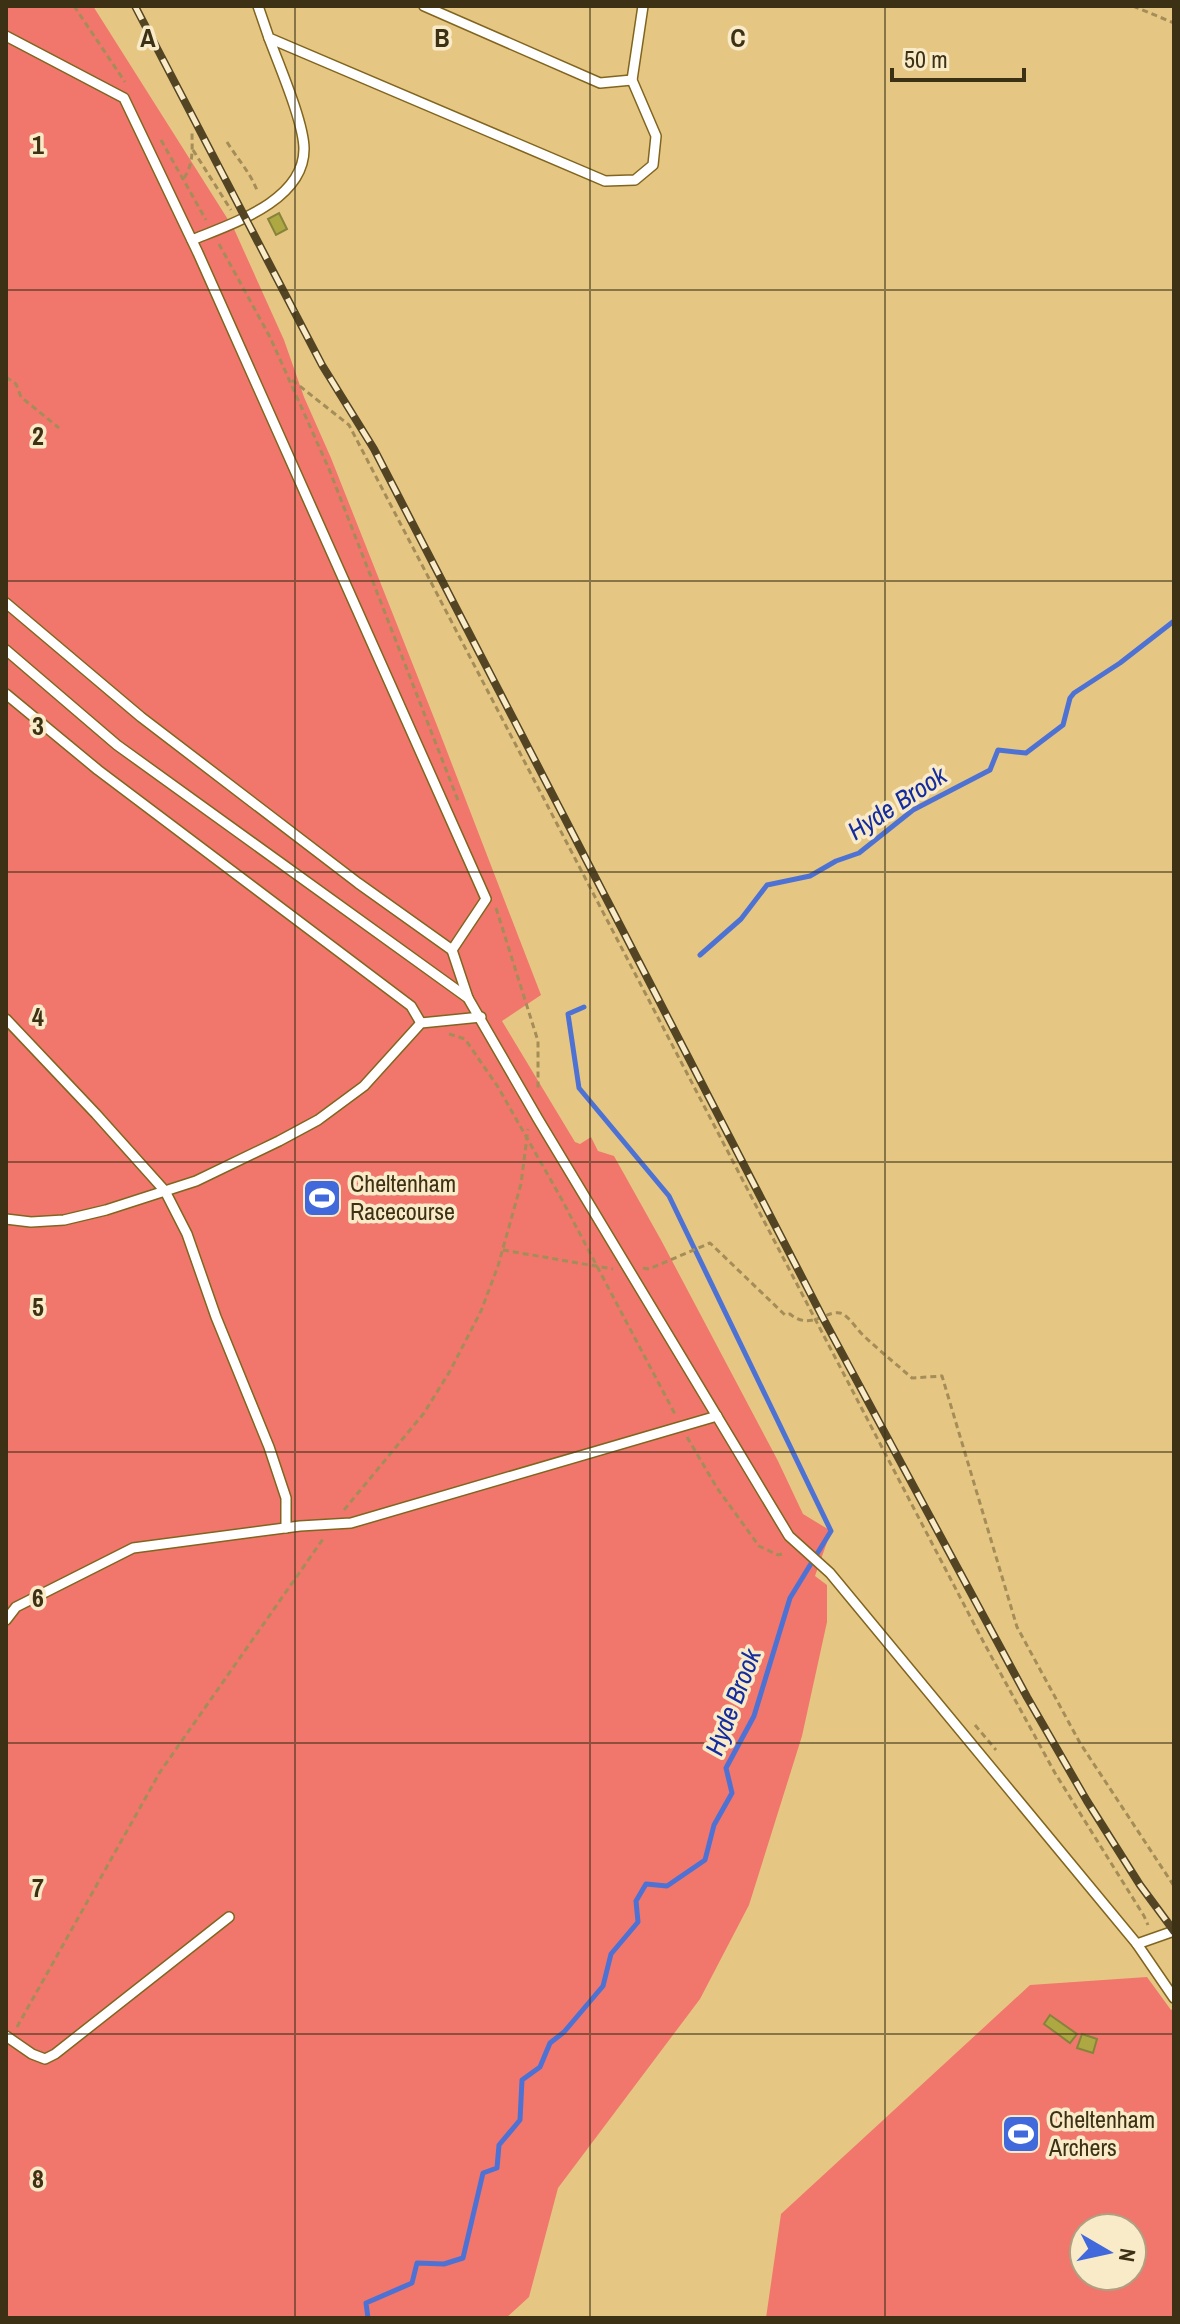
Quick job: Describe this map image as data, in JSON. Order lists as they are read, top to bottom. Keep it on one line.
{"water":["Hyde Brook"],"places":{"sports":["Cheltenham Racecourse","Cheltenham Archers"]},"scale_bar":"50 m","north":"right","grid":{"columns":["A","B","C"],"rows":["1","2","3","4","5","6","7","8"]}}
